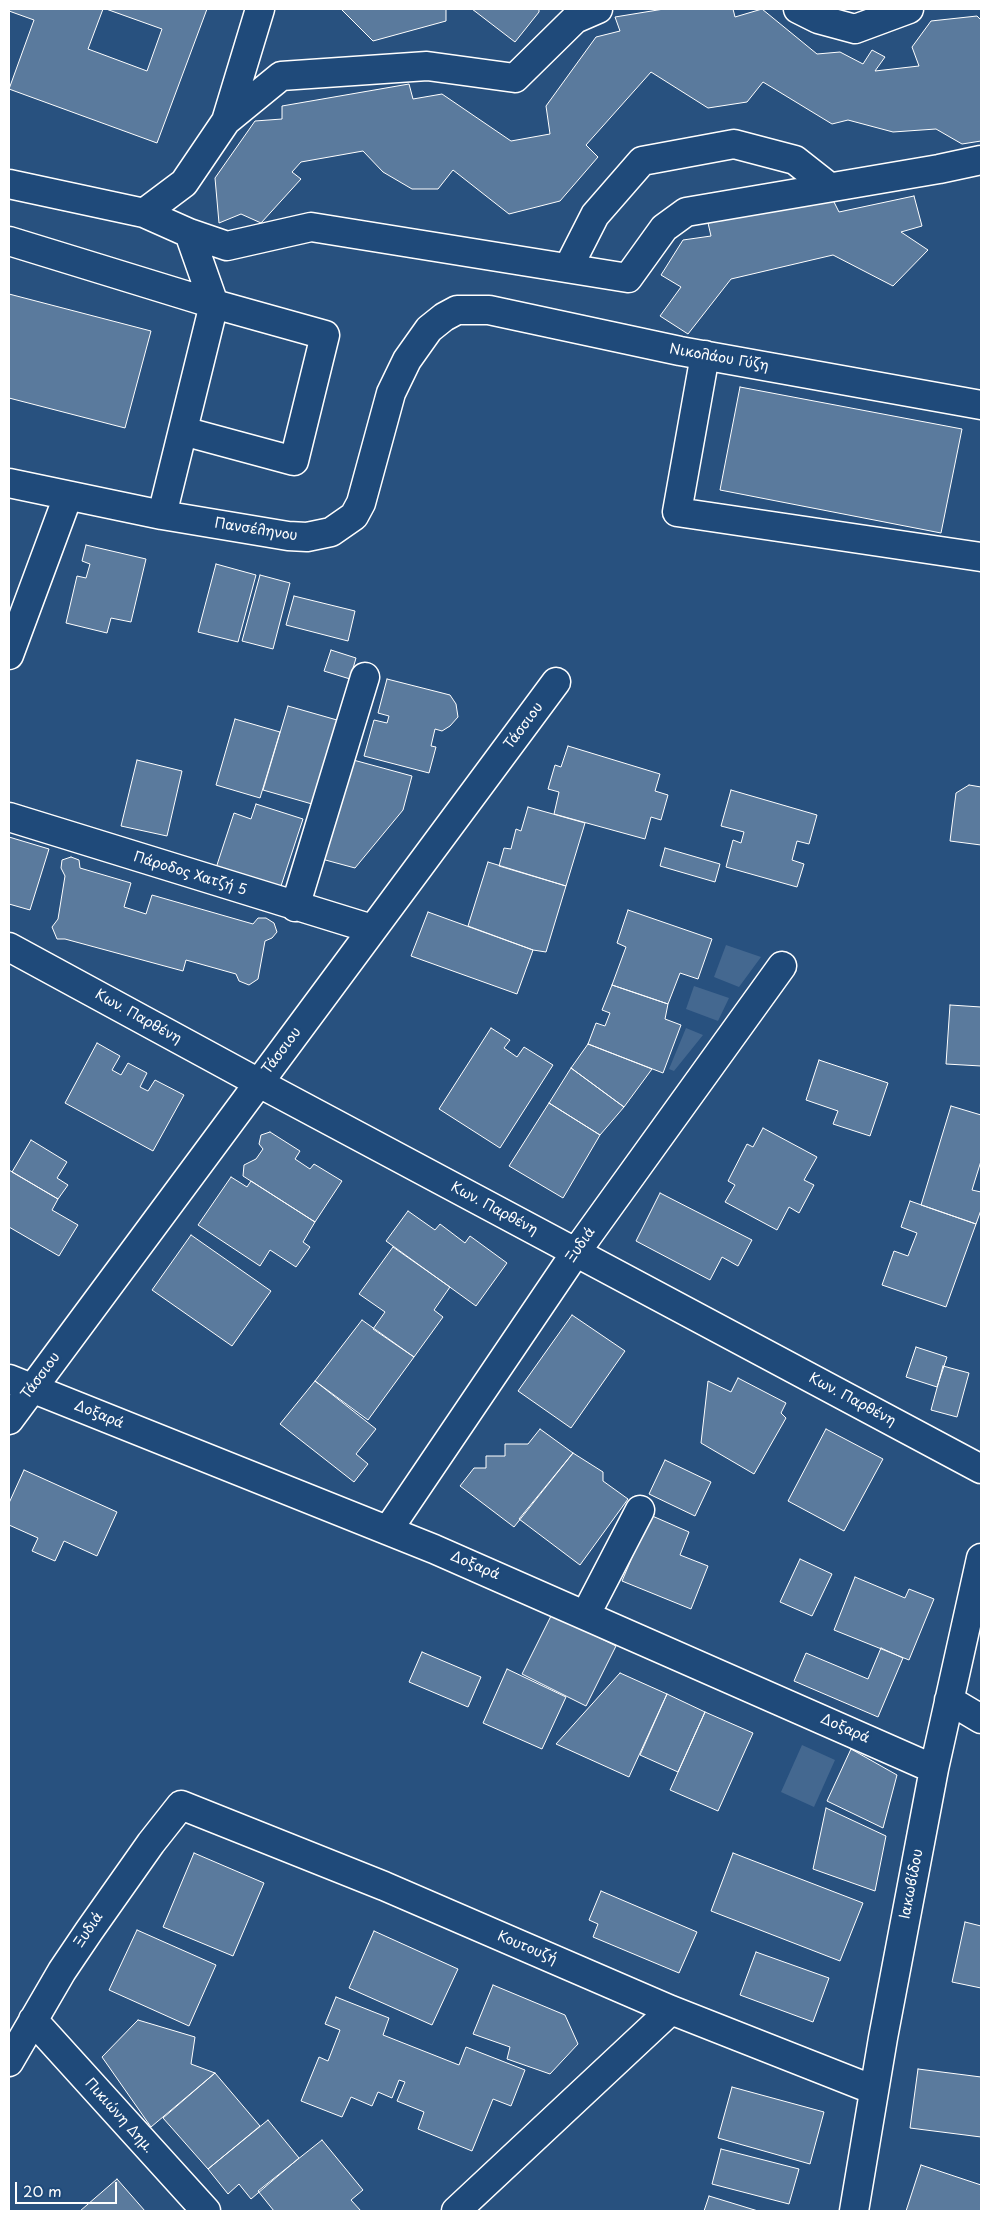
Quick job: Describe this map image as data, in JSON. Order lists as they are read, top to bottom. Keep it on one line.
{"streets":{"street":["Νικολάου Γύζη","Πανσέληνου","Τάσσιου","Πάροδος Χατζή 5","Κων. Παρθένη","Ξυδιά","Δοξαρά","Ιακωβίδου","Κουτουζή","Πικιώνη Δημ."]},"crossings":[["Νικολάου Γύζη","Πανσέληνου"],["Τάσσιου","Πάροδος Χατζή 5"],["Τάσσιου","Κων. Παρθένη"],["Τάσσιου","Δοξαρά"],["Κων. Παρθένη","Ξυδιά"],["Ξυδιά","Δοξαρά"],["Ξυδιά","Κουτουζή"],["Ξυδιά","Πικιώνη Δημ."],["Δοξαρά","Ιακωβίδου"],["Ιακωβίδου","Κουτουζή"]],"scale_bar":"20 m"}
